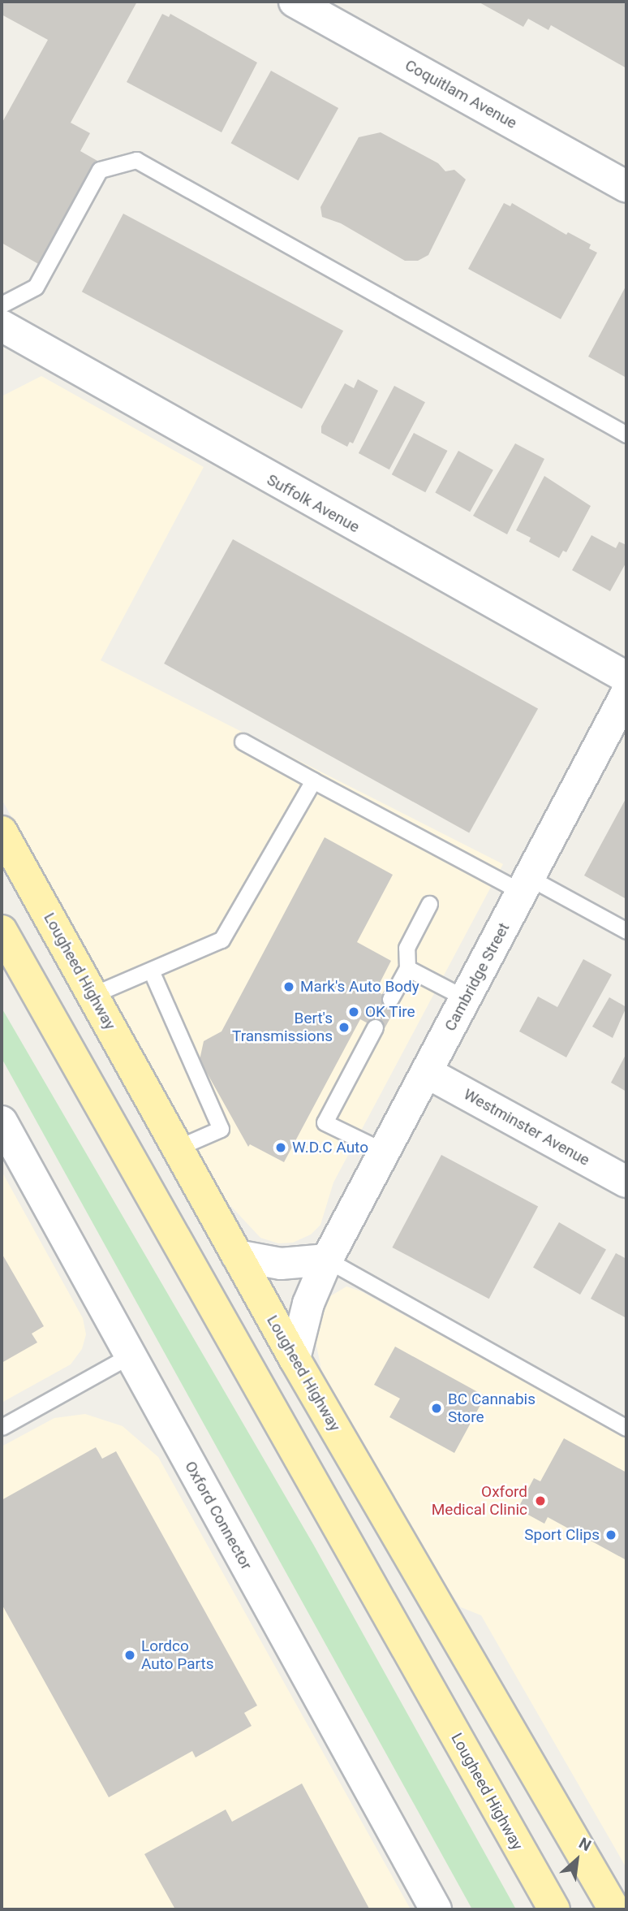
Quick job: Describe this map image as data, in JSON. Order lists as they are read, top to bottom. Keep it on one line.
{"streets":{"main road":["Lougheed Highway"],"street":["Coquitlam Avenue","Suffolk Avenue","Cambridge Street","Westminster Avenue","Oxford Connector"]},"crossings":[["Lougheed Highway","Cambridge Street"],["Cambridge Street","Westminster Avenue"]],"places":["Mark's Auto Body","OK Tire","Bert's Transmissions","W.D.C Auto","BC Cannabis Store","Oxford Medical Clinic","Sport Clips","Lordco Auto Parts"],"north":"top right"}
